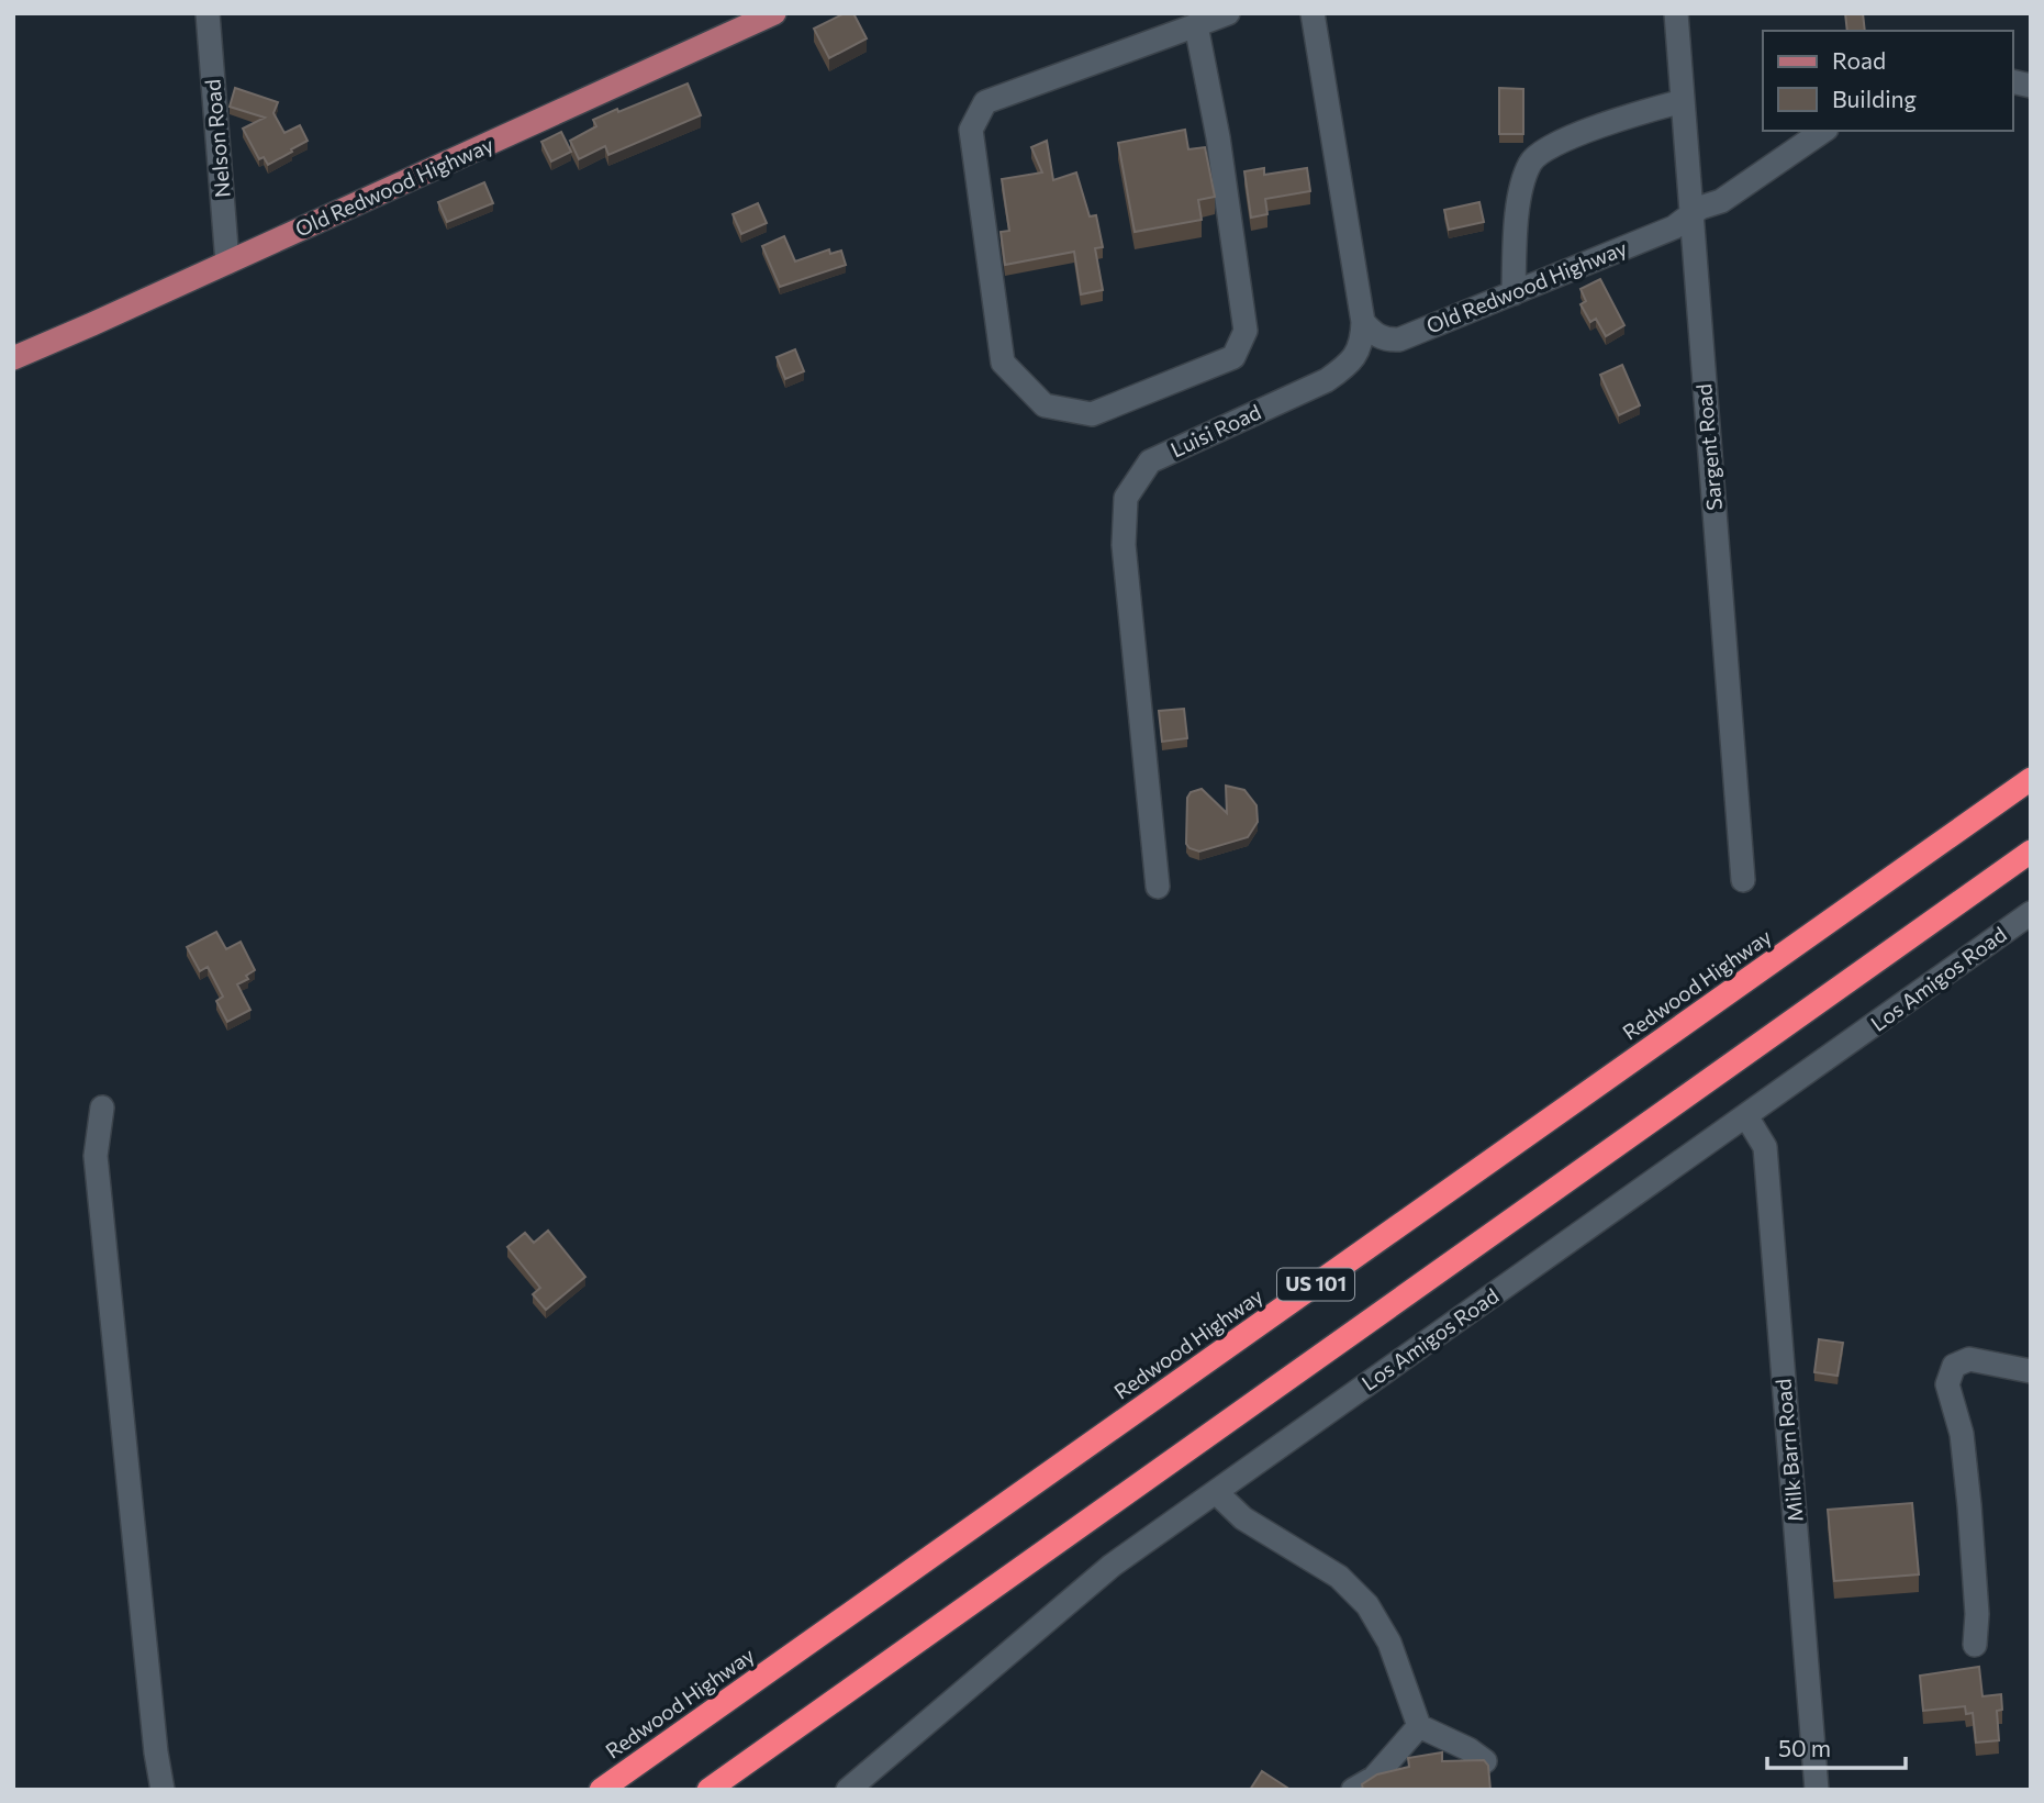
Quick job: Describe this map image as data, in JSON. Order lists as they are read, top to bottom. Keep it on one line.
{"streets":{"highway":["Redwood Highway","US 101"],"main road":["Old Redwood Highway"],"street":["Nelson Road","Luisi Road","Sargent Road","Los Amigos Road","Milk Barn Road"]},"crossings":[["Nelson Road","Old Redwood Highway"],["Old Redwood Highway","Luisi Road"],["Old Redwood Highway","Sargent Road"],["Los Amigos Road","Milk Barn Road"]],"legend":["Road","Building"],"scale_bar":"50 m"}
